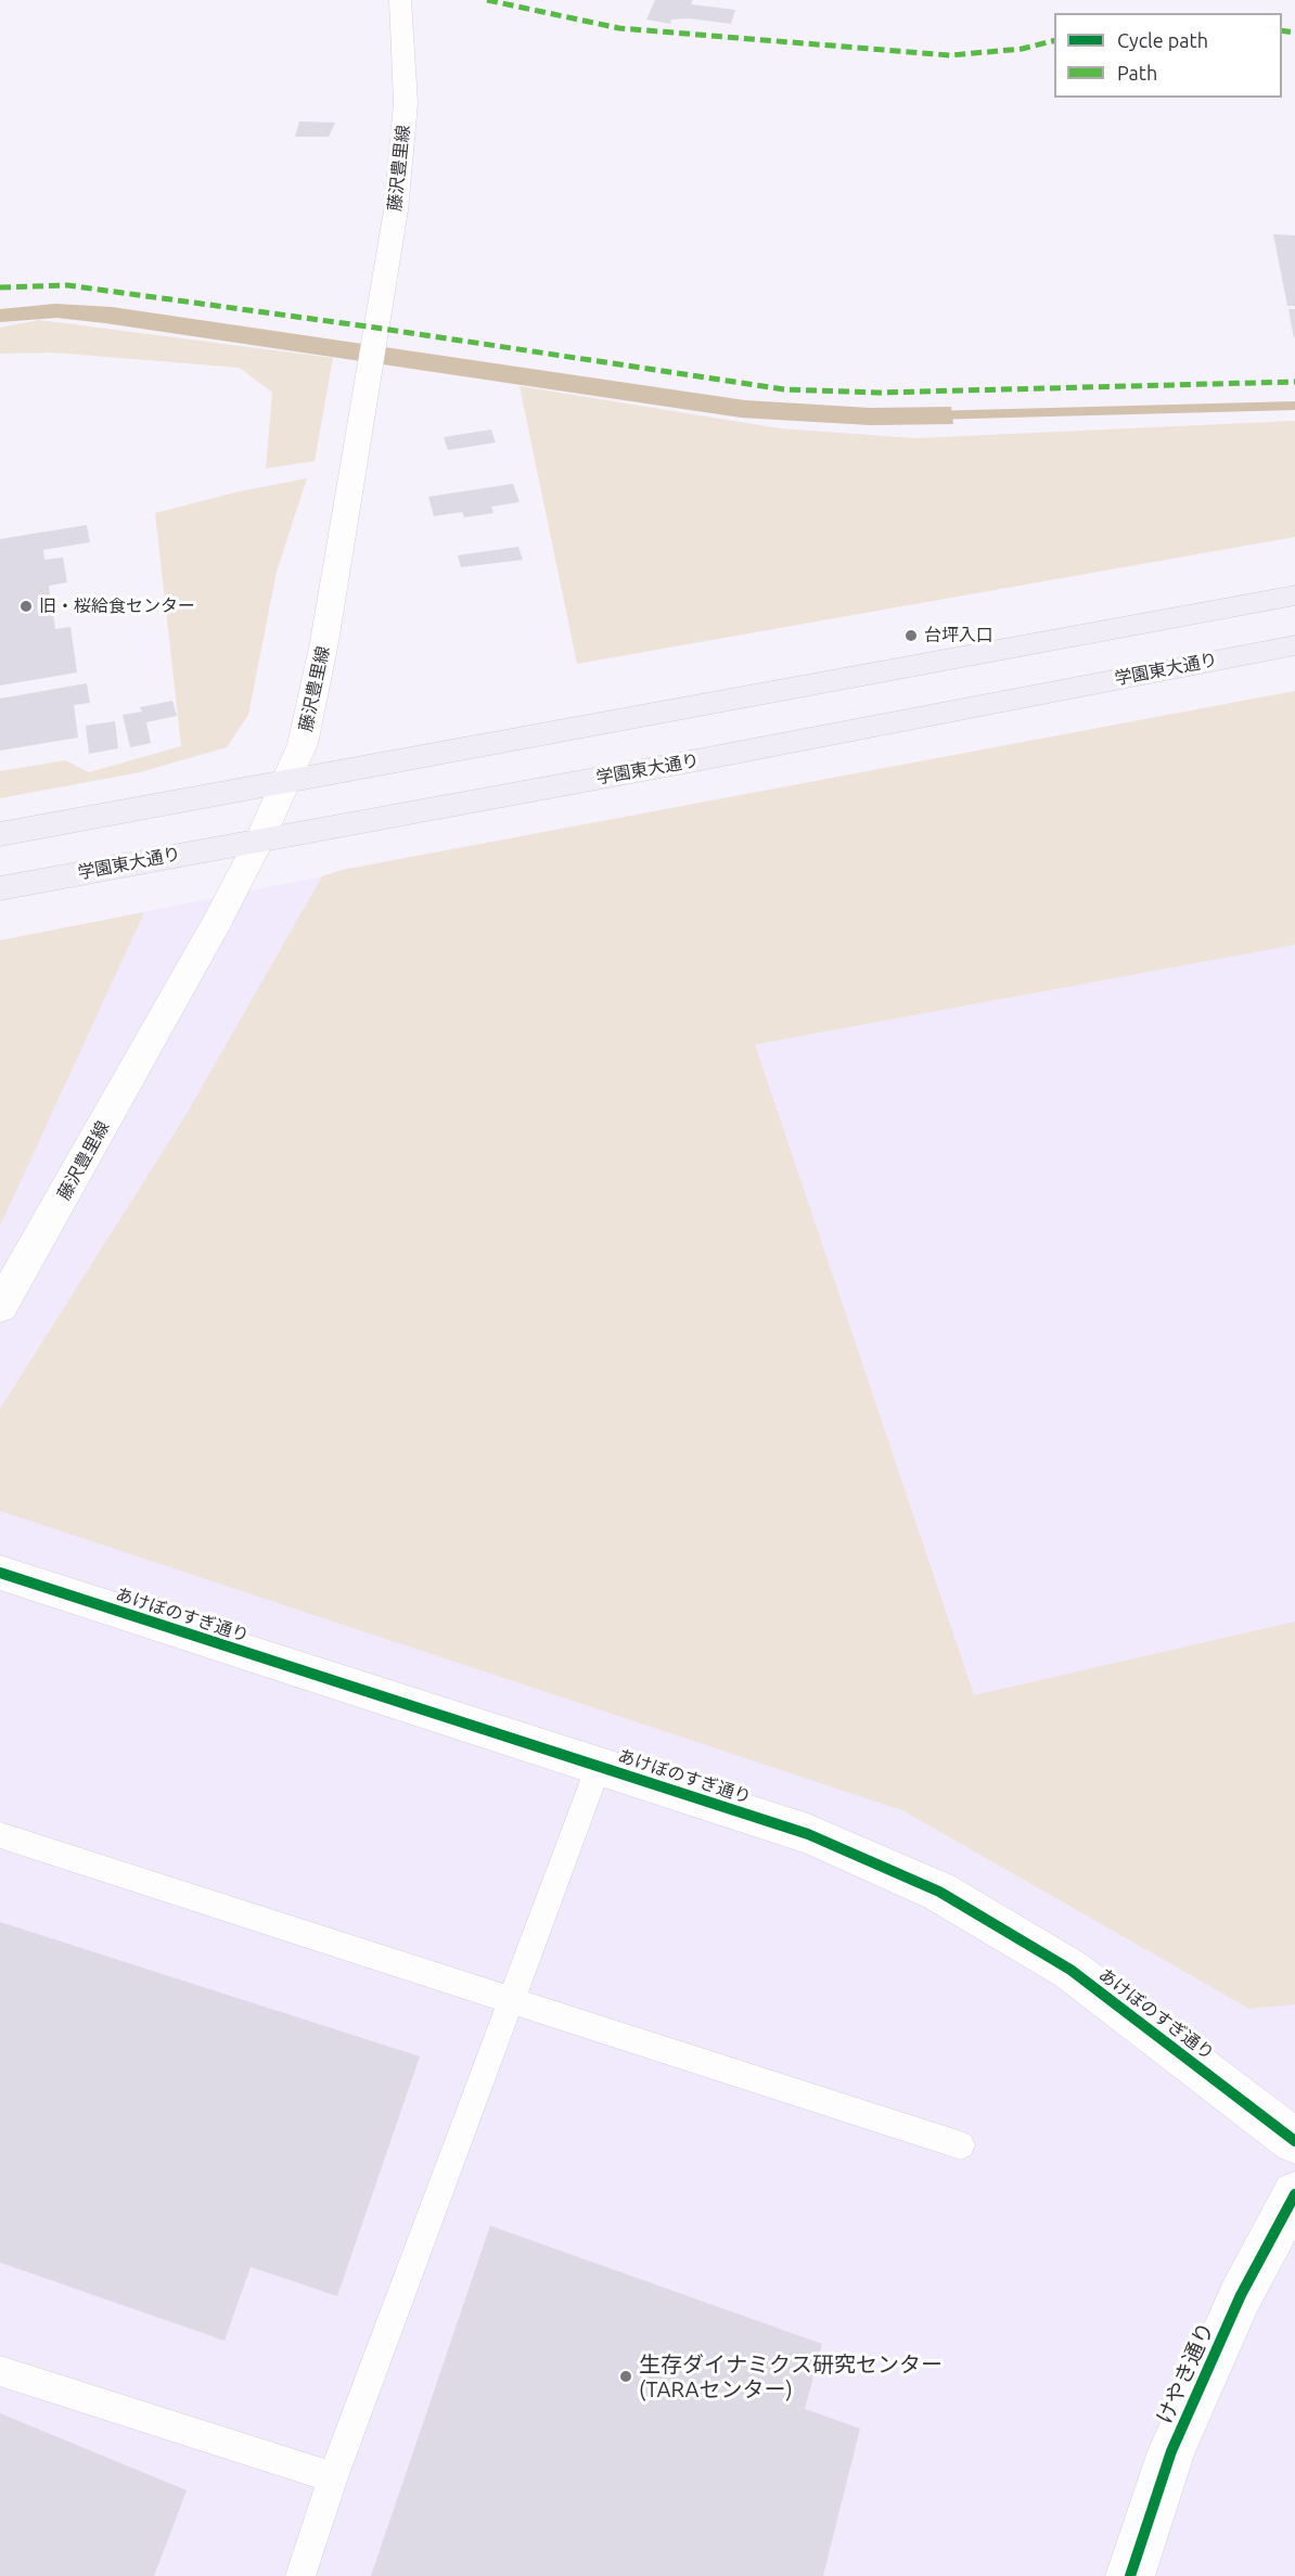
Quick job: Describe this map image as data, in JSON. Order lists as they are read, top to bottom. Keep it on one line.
{"streets":{"main road":["藤沢豊里線","学園東大通り","あけぼのすぎ通り","けやき通り"]},"crossings":[["藤沢豊里線","学園東大通り"]],"places":["旧・桜給食センター","台坪入口","生存ダイナミクス研究センター (TARAセンター)"],"legend":["Cycle path","Path"]}
